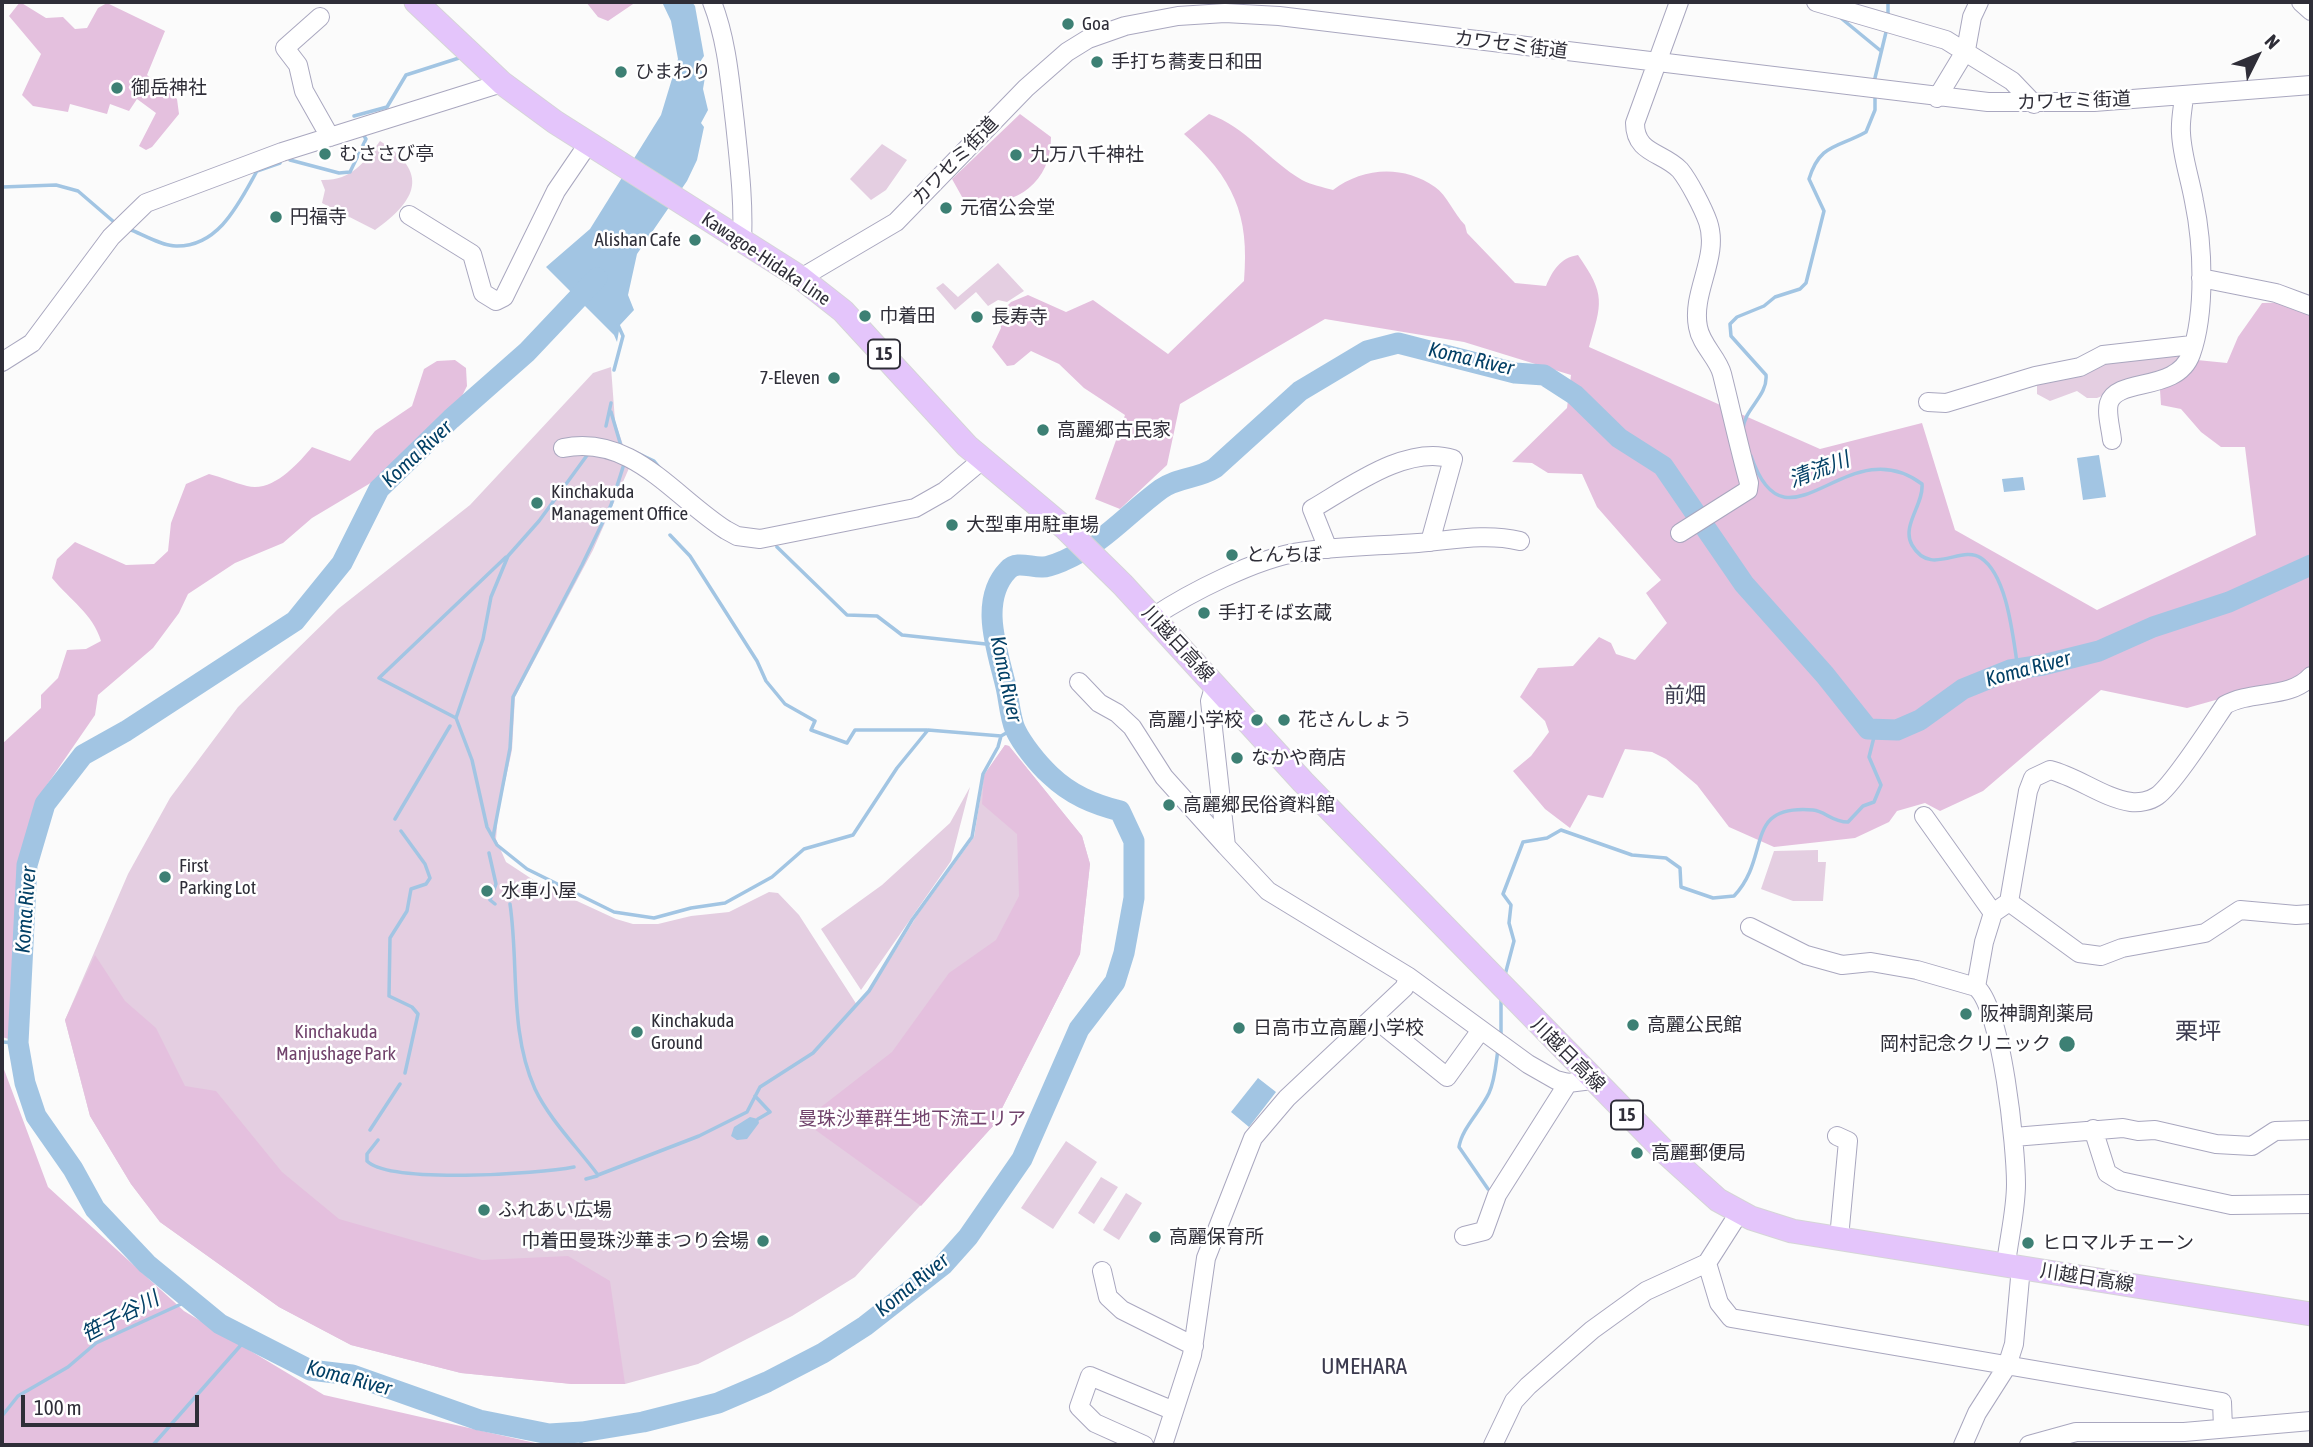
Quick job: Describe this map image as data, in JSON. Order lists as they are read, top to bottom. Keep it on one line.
{"streets":{"main road":["Kawagoe-Hidaka Line","15","川越日高線"],"street":["カワセミ街道"]},"crossings":[["カワセミ街道","Kawagoe-Hidaka Line"],["Kawagoe-Hidaka Line","15"],["Kawagoe-Hidaka Line","川越日高線"]],"districts":["前畑","栗坪","UMEHARA"],"water":["Koma River","清流川","笹子谷川"],"parks":["Kinchakuda Manjushage Park","曼珠沙華群生地下流エリア"],"places":["Goa","手打ち蕎麦日和田","ひまわり","御岳神社","むささび亭","九万八千神社","元宿公会堂","円福寺","Alishan Cafe","巾着田","長寿寺","7-Eleven","高麗郷古民家","Kinchakuda Management Office","大型車用駐車場","とんちぼ","手打そば玄蔵","高麗小学校","花さんしょう","なかや商店","高麗郷民俗資料館","First Parking Lot","水車小屋","阪神調剤薬局","高麗公民館","日高市立高麗小学校","Kinchakuda Ground","岡村記念クリニック","高麗郵便局","ふれあい広場","高麗保育所","巾着田曼珠沙華まつり会場","ヒロマルチェーン"],"scale_bar":"100 m","north":"top right"}
